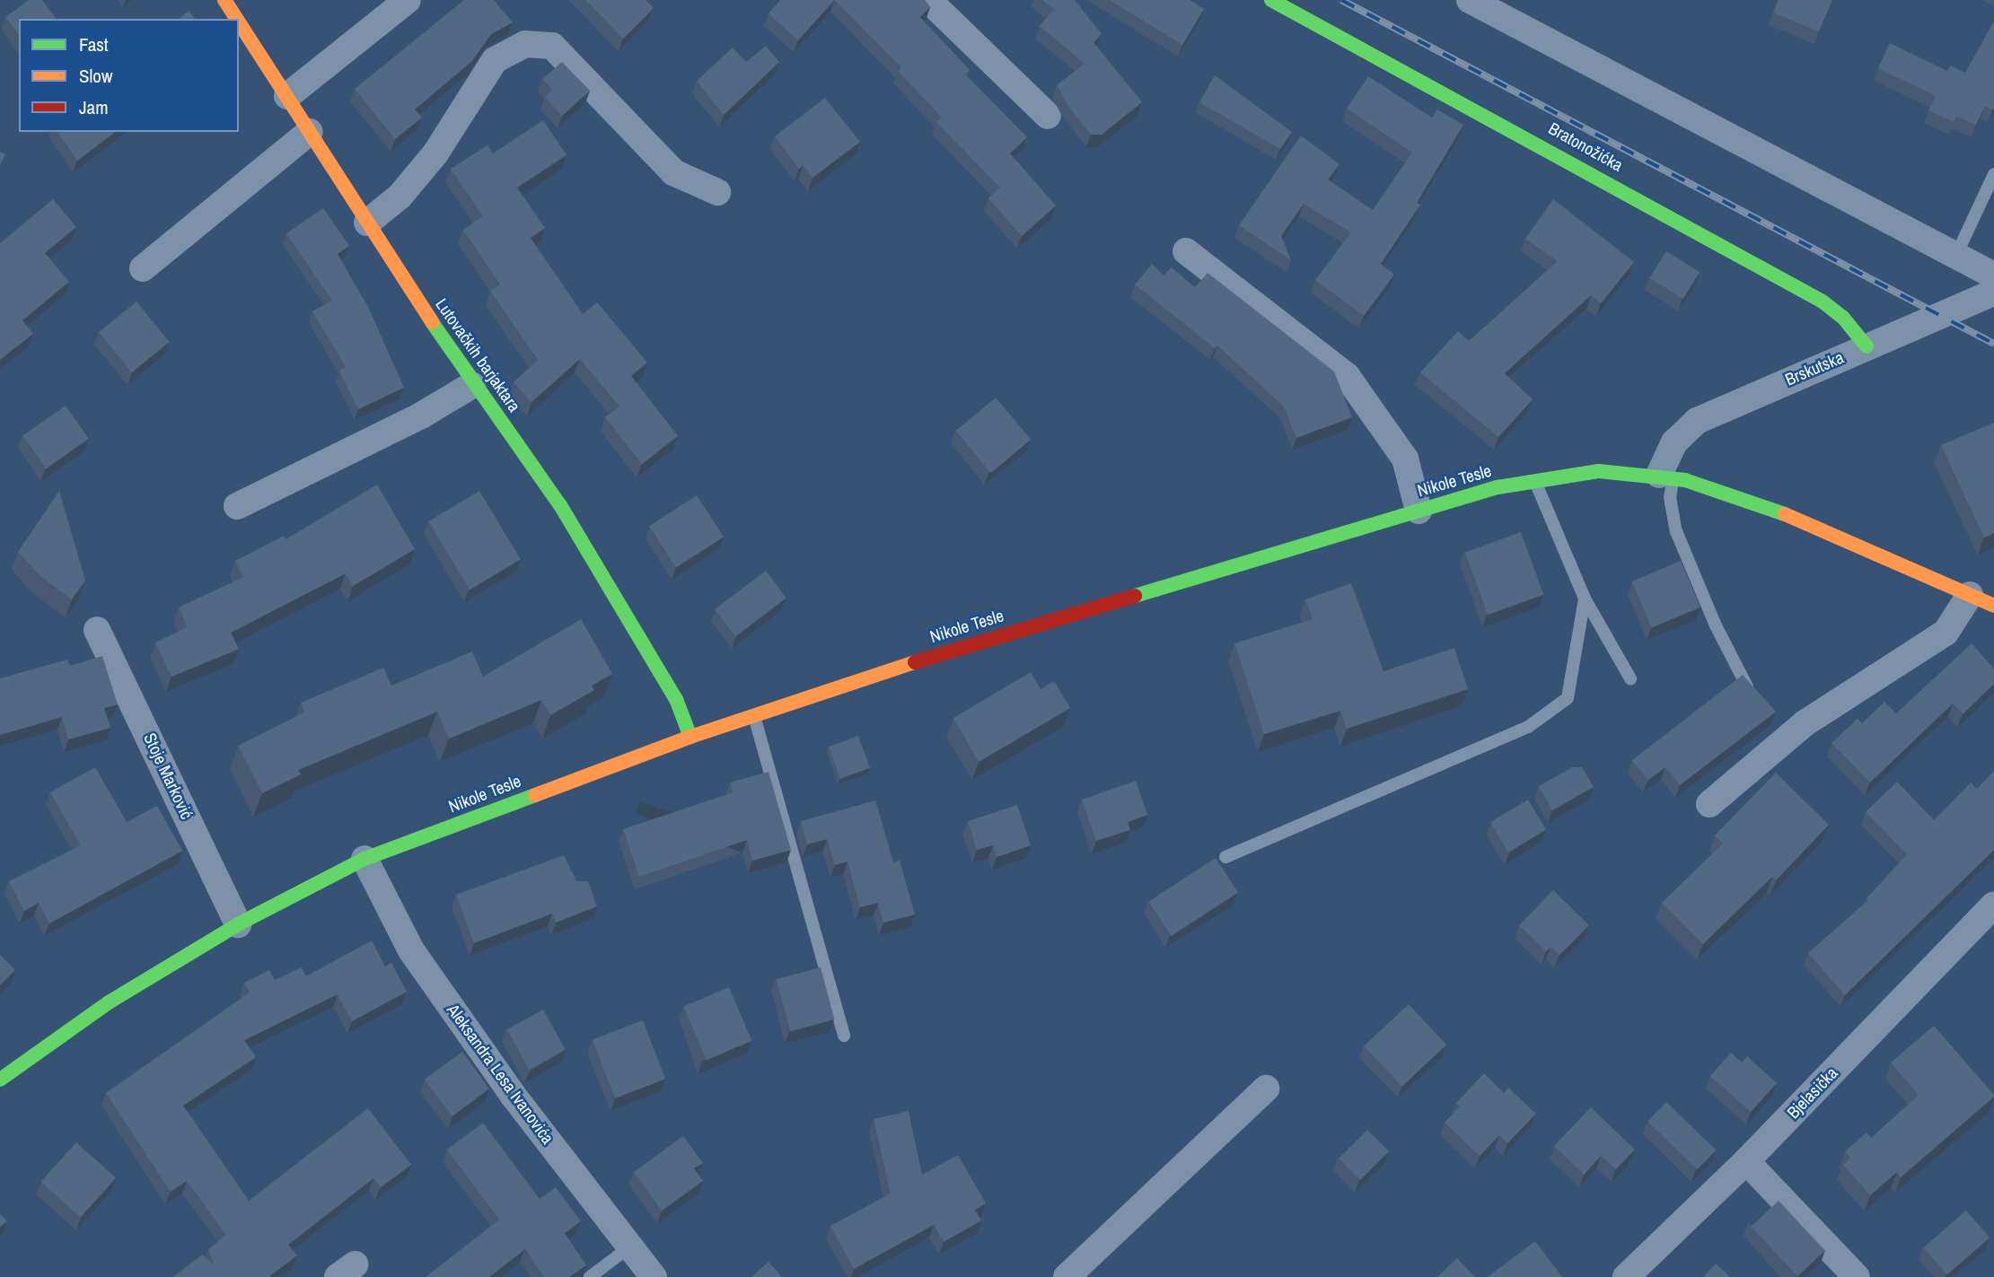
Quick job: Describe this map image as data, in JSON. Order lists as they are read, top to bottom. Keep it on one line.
{"streets":{"street":["Bratonožićka","Lutovačkih barjaktara","Brskutska","Nikole Tesle","Stoje Marković","Aleksandra Lesa Ivanovića","Bjelasička"]},"crossings":[["Bratonožićka","Brskutska"],["Lutovačkih barjaktara","Nikole Tesle"],["Brskutska","Nikole Tesle"],["Nikole Tesle","Stoje Marković"],["Nikole Tesle","Aleksandra Lesa Ivanovića"]],"legend":["Fast","Slow","Jam"]}
